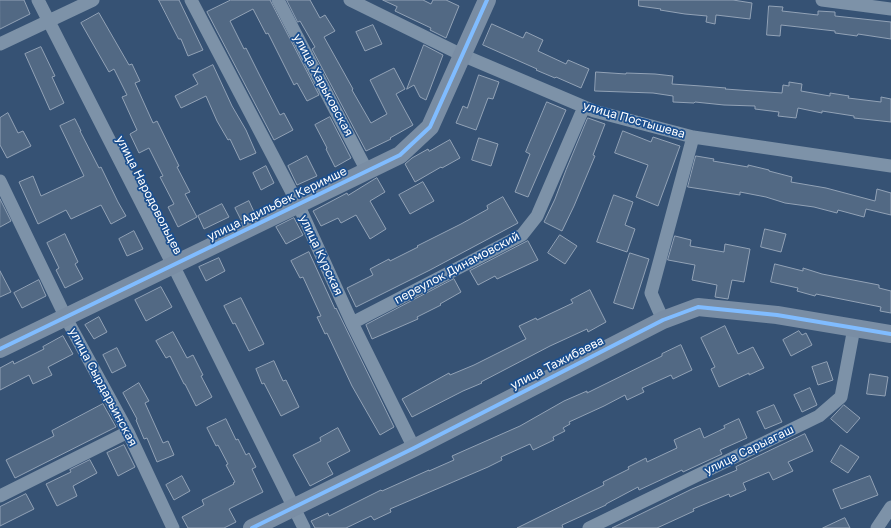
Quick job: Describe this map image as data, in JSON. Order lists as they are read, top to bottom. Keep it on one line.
{"streets":{"street":["улица Харьковская","улица Постышева","улица Народовольцев","улица Адильбек Керимше","улица Курская","переулок Динамовский","улица Тажибаева","улица Сырдарьинская","улица Сарыагаш"]},"crossings":[["улица Харьковская","улица Адильбек Керимше"],["улица Постышева","улица Адильбек Керимше"],["улица Постышева","переулок Динамовский"],["улица Народовольцев","улица Адильбек Керимше"],["улица Народовольцев","улица Тажибаева"],["улица Адильбек Керимше","улица Курская"],["улица Адильбек Керимше","улица Сырдарьинская"],["улица Курская","переулок Динамовский"],["улица Курская","улица Тажибаева"],["улица Тажибаева","улица Сарыагаш"]]}
